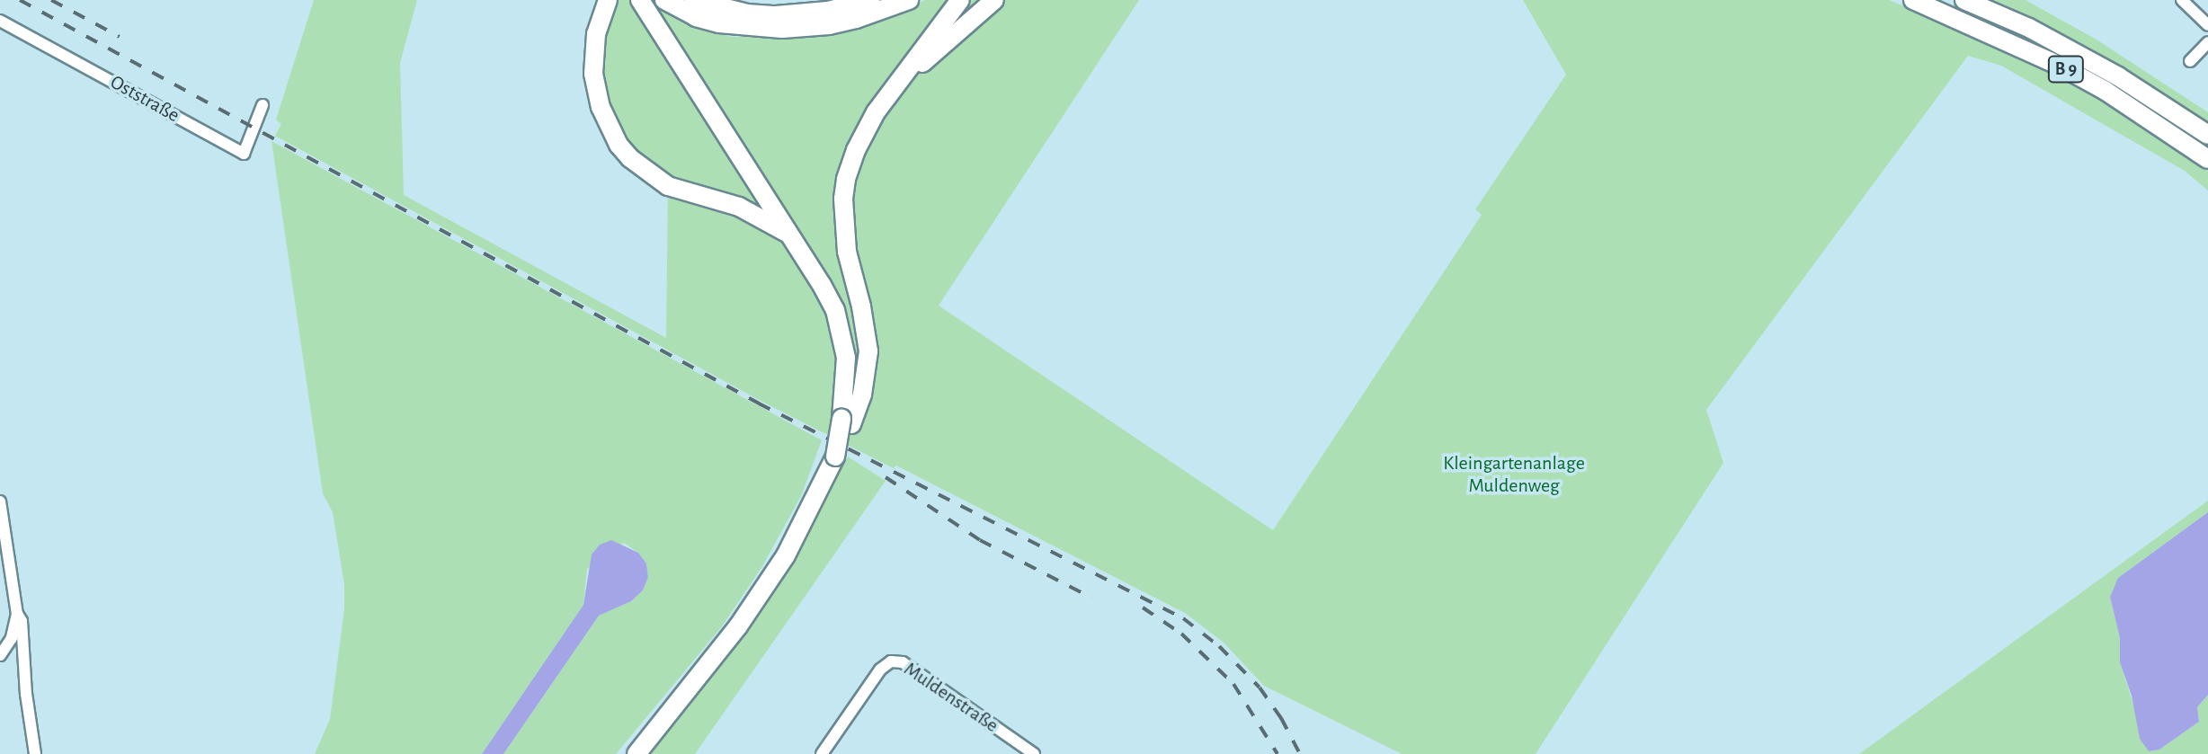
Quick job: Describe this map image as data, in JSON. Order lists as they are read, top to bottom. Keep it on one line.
{"streets":{"highway":["B 9"],"street":["Oststraße","Muldenstraße"]},"parks":["Kleingartenanlage Muldenweg"]}
